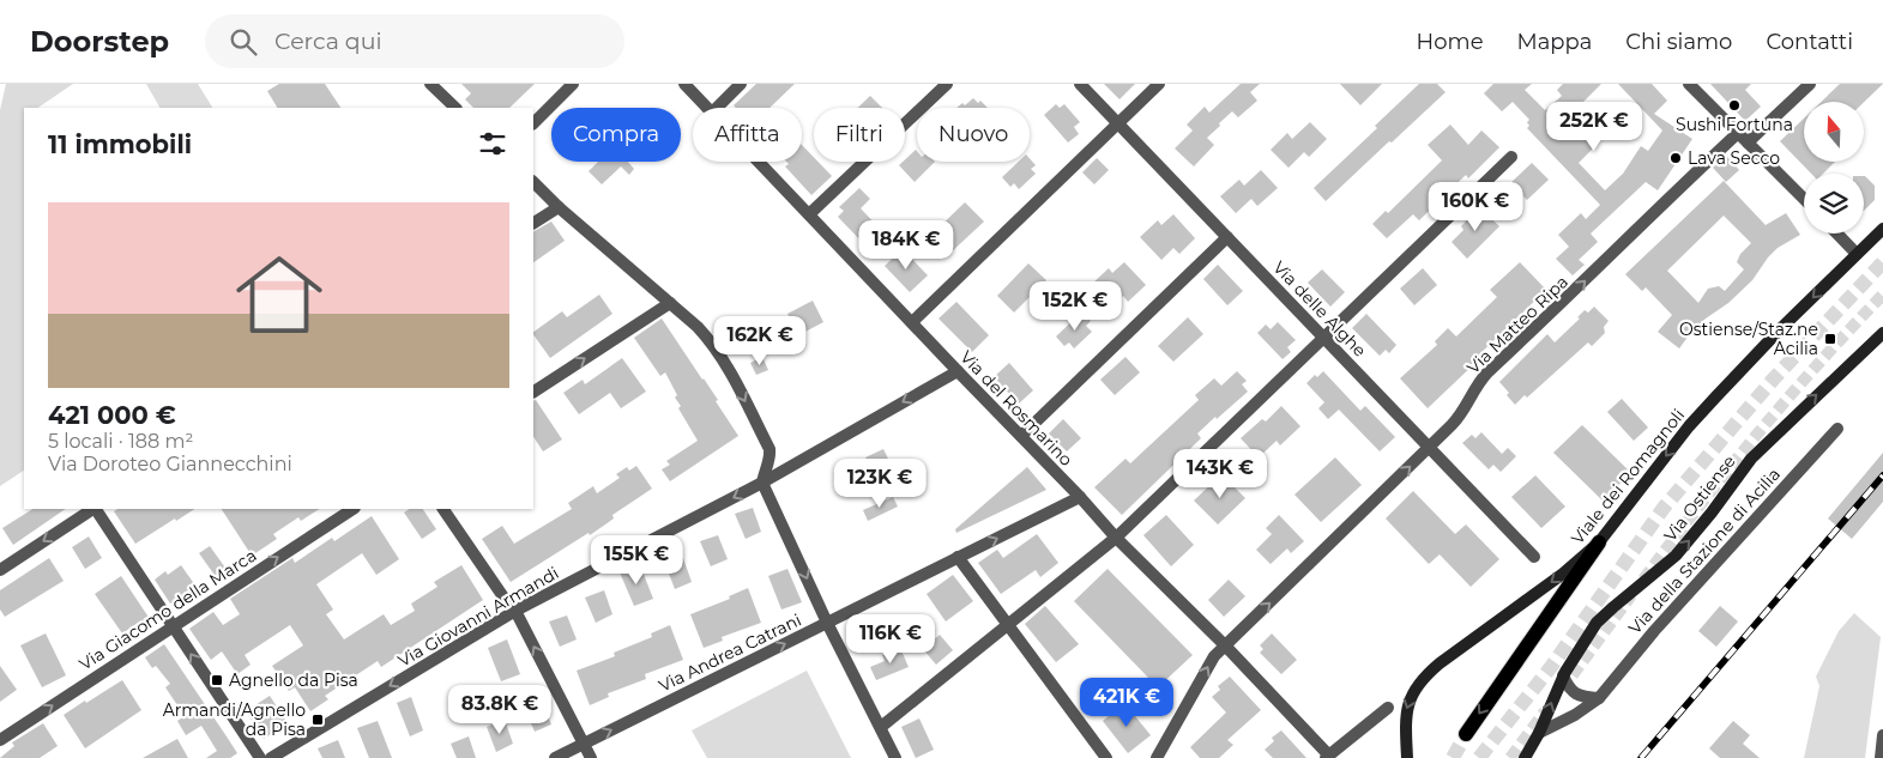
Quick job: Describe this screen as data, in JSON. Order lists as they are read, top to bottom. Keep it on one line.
{"streets":{"main road":["Viale dei Romagnoli","Via Ostiense"],"street":["Via delle Alghe","Via Matteo Ripa","Via del Rosmarino","Via della Stazione di Acilia","Via Giacomo della Marca","Via Giovanni Armandi","Via Andrea Catrani"]},"crossings":[["Via delle Alghe","Via Matteo Ripa"],["Via Matteo Ripa","Via del Rosmarino"],["Via del Rosmarino","Via Giovanni Armandi"],["Via del Rosmarino","Via Andrea Catrani"],["Via Ostiense","Via della Stazione di Acilia"]],"one_way":["Via Matteo Ripa","Via Giacomo della Marca","Via Giovanni Armandi"],"places":{"other":["Sushi Fortuna","Lava Secco"],"transit":["Ostiense/Staz.ne Acilia","Agnello da Pisa","Armandi/Agnello da Pisa"]},"north":"top","page":{"header":"Doorstep","search":"Cerca qui","nav":["Home","Mappa","Chi siamo","Contatti"],"price":["252K €","160K €","184K €","152K €","162K €","143K €","123K €","155K €","116K €","421K €","83.8K €"],"chip":["Compra","Affitta","Filtri","Nuovo"],"heading":"11 immobili","list":[{"name":"421 000 €","note":"5 locali · 188 m² · Via Doroteo Giannecchini"}]}}
